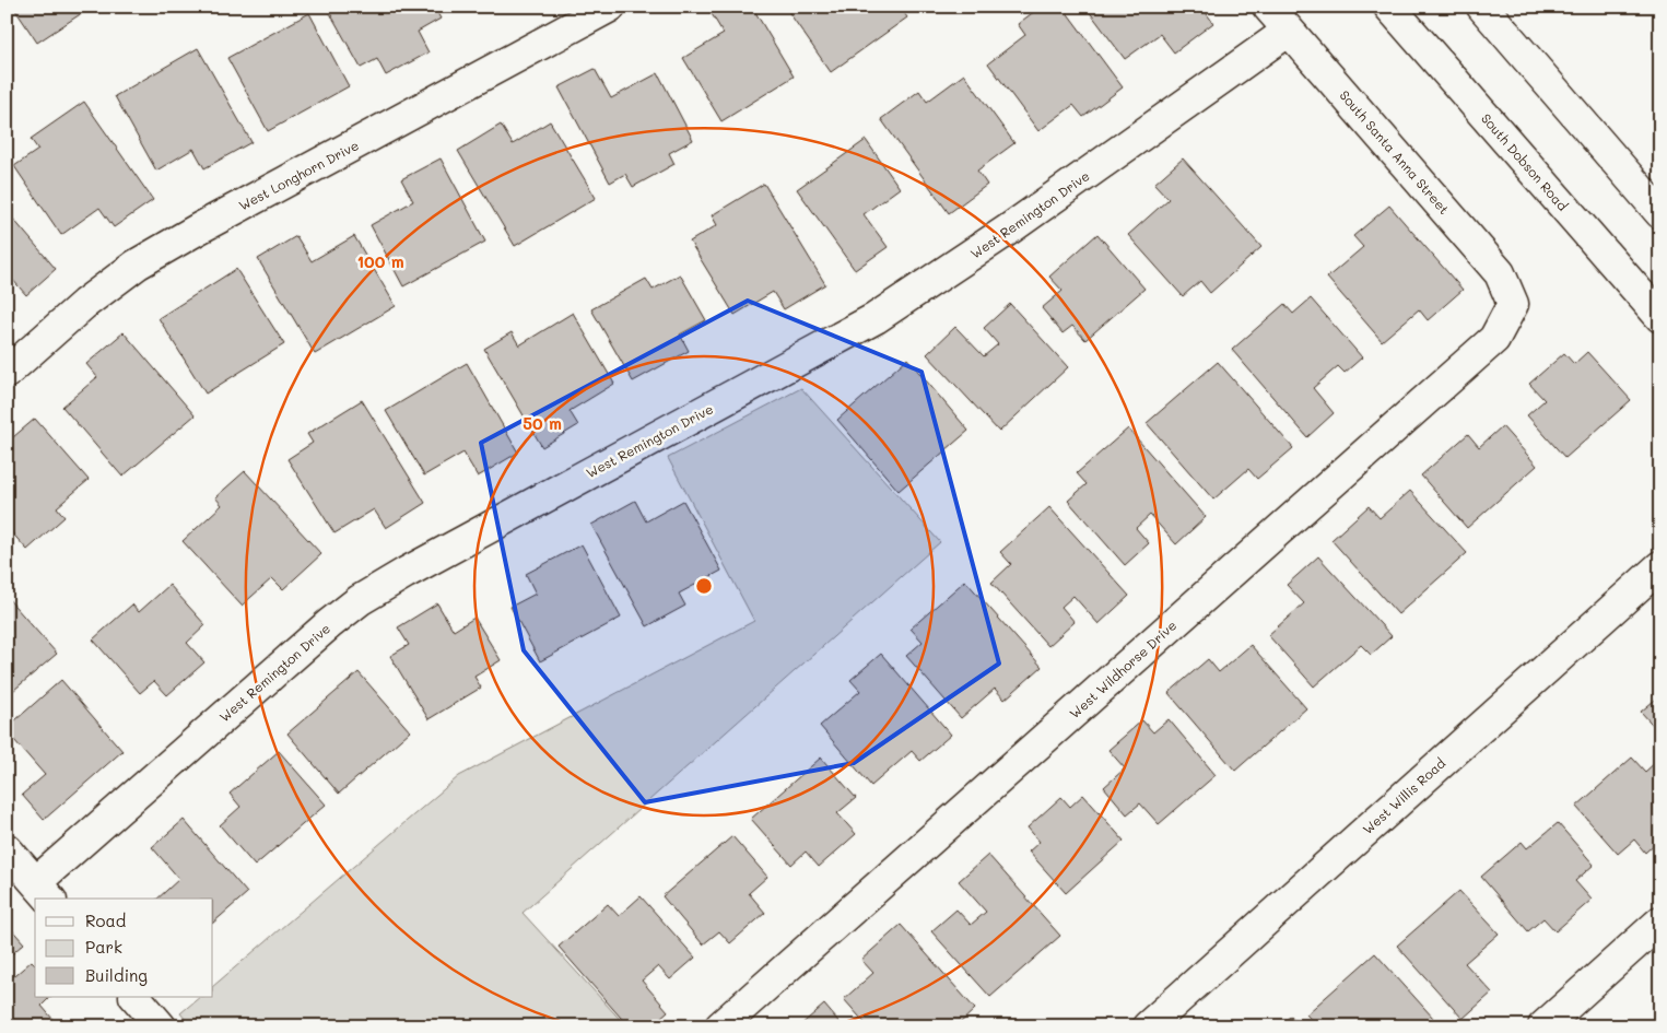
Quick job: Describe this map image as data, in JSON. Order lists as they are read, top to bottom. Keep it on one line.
{"streets":{"street":["South Santa Anna Street","South Dobson Road","West Longhorn Drive","West Remington Drive","West Wildhorse Drive","West Willis Road"]},"crossings":[["South Santa Anna Street","West Remington Drive"],["South Santa Anna Street","West Wildhorse Drive"]],"legend":["Road","Park","Building"],"rings":["100 m","50 m"]}
